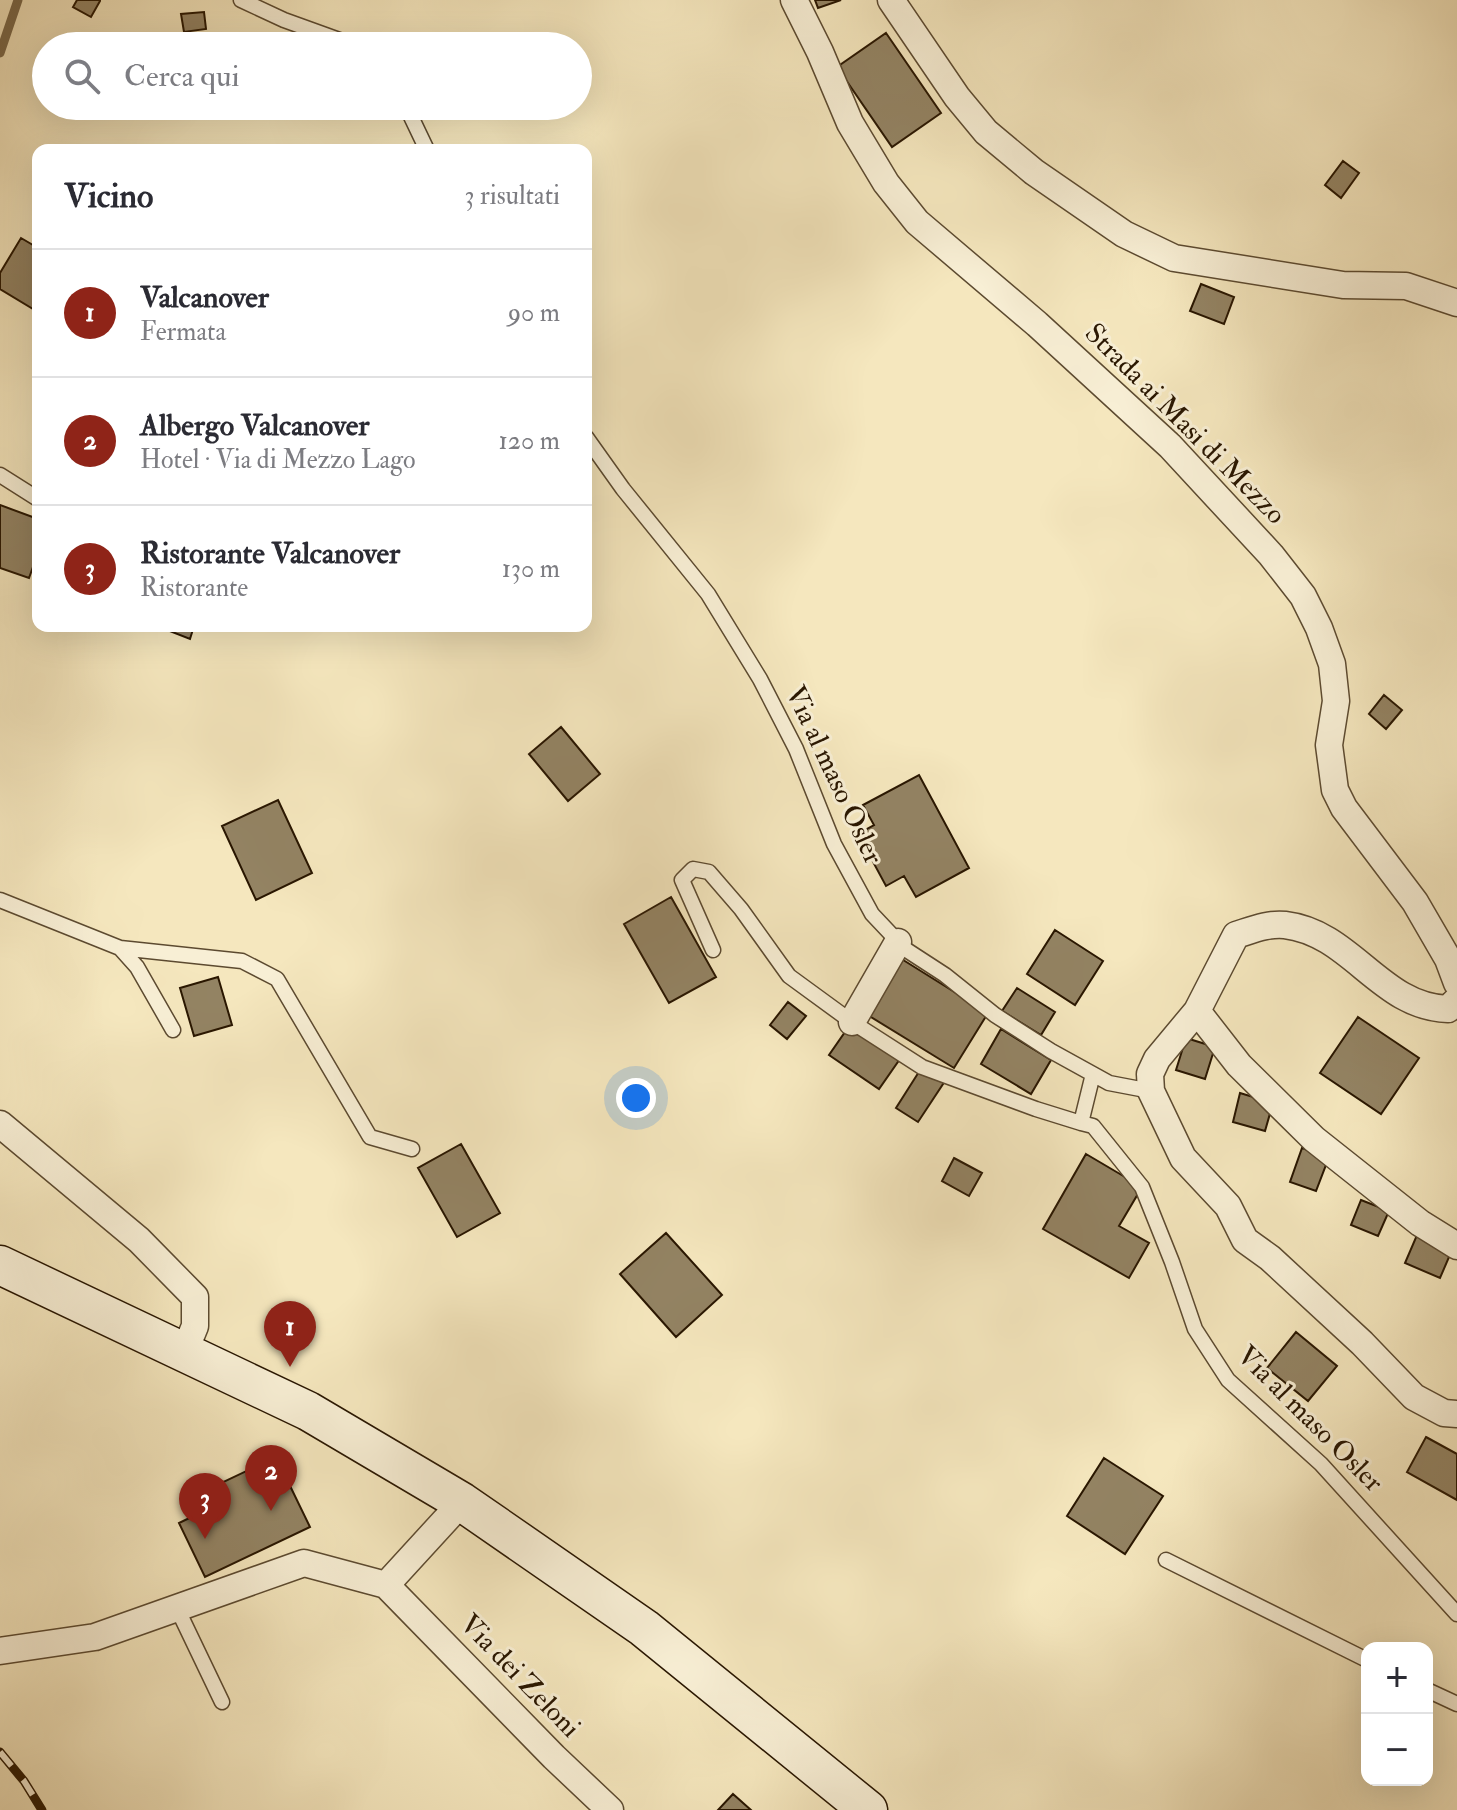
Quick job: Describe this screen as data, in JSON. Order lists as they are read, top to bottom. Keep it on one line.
{"streets":{"street":["Strada ai Masi di Mezzo","Via dei Zeloni"],"lane":["Via al maso Osler"]},"page":{"search":"Cerca qui","heading":["Vicino","3 risultati"],"list":[{"mark":"1","name":"Valcanover","note":"Fermata","value":"90 m"},{"mark":"2","name":"Albergo Valcanover","note":"Hotel · Via di Mezzo Lago","value":"120 m"},{"mark":"3","name":"Ristorante Valcanover","note":"Ristorante","value":"130 m"}],"pins":["1","2","3"],"map_buttons":["+","−"]}}
